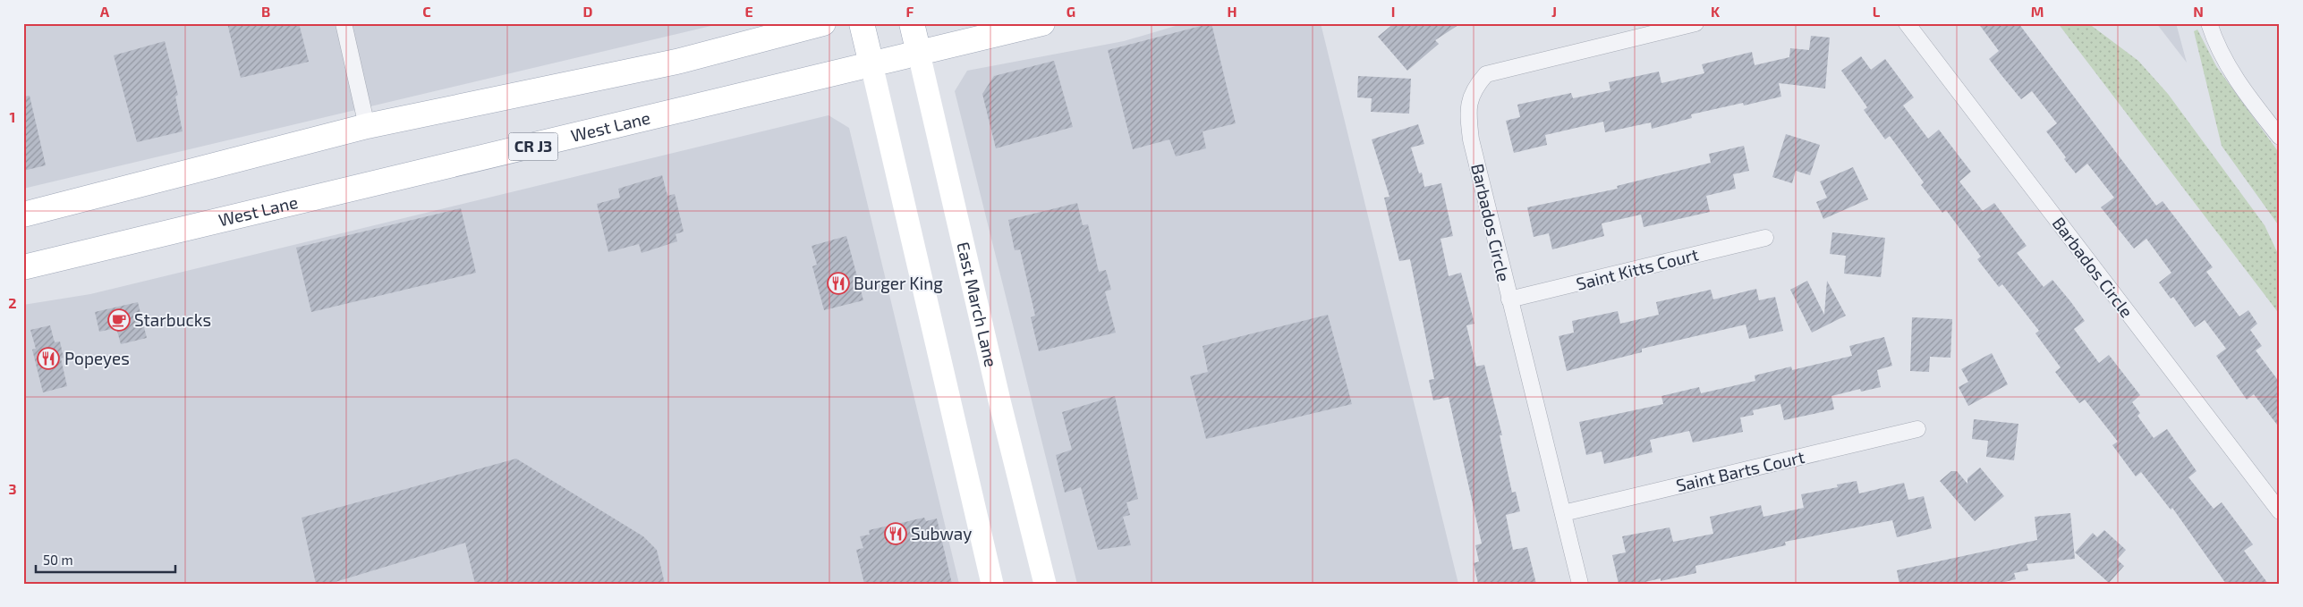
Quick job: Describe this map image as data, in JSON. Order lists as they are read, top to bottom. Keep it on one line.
{"streets":{"main road":["West Lane","CR J3","East March Lane"],"street":["Barbados Circle","Saint Kitts Court","Saint Barts Court"]},"crossings":[["West Lane","East March Lane"],["Barbados Circle","Saint Kitts Court"],["Barbados Circle","Saint Barts Court"]],"places":{"restaurant":["Burger King","Popeyes","Subway"],"cafe":["Starbucks"]},"scale_bar":"50 m","grid":{"columns":["A","B","C","D","E","F","G","H","I","J","K","L","M","N"],"rows":["1","2","3"]}}
